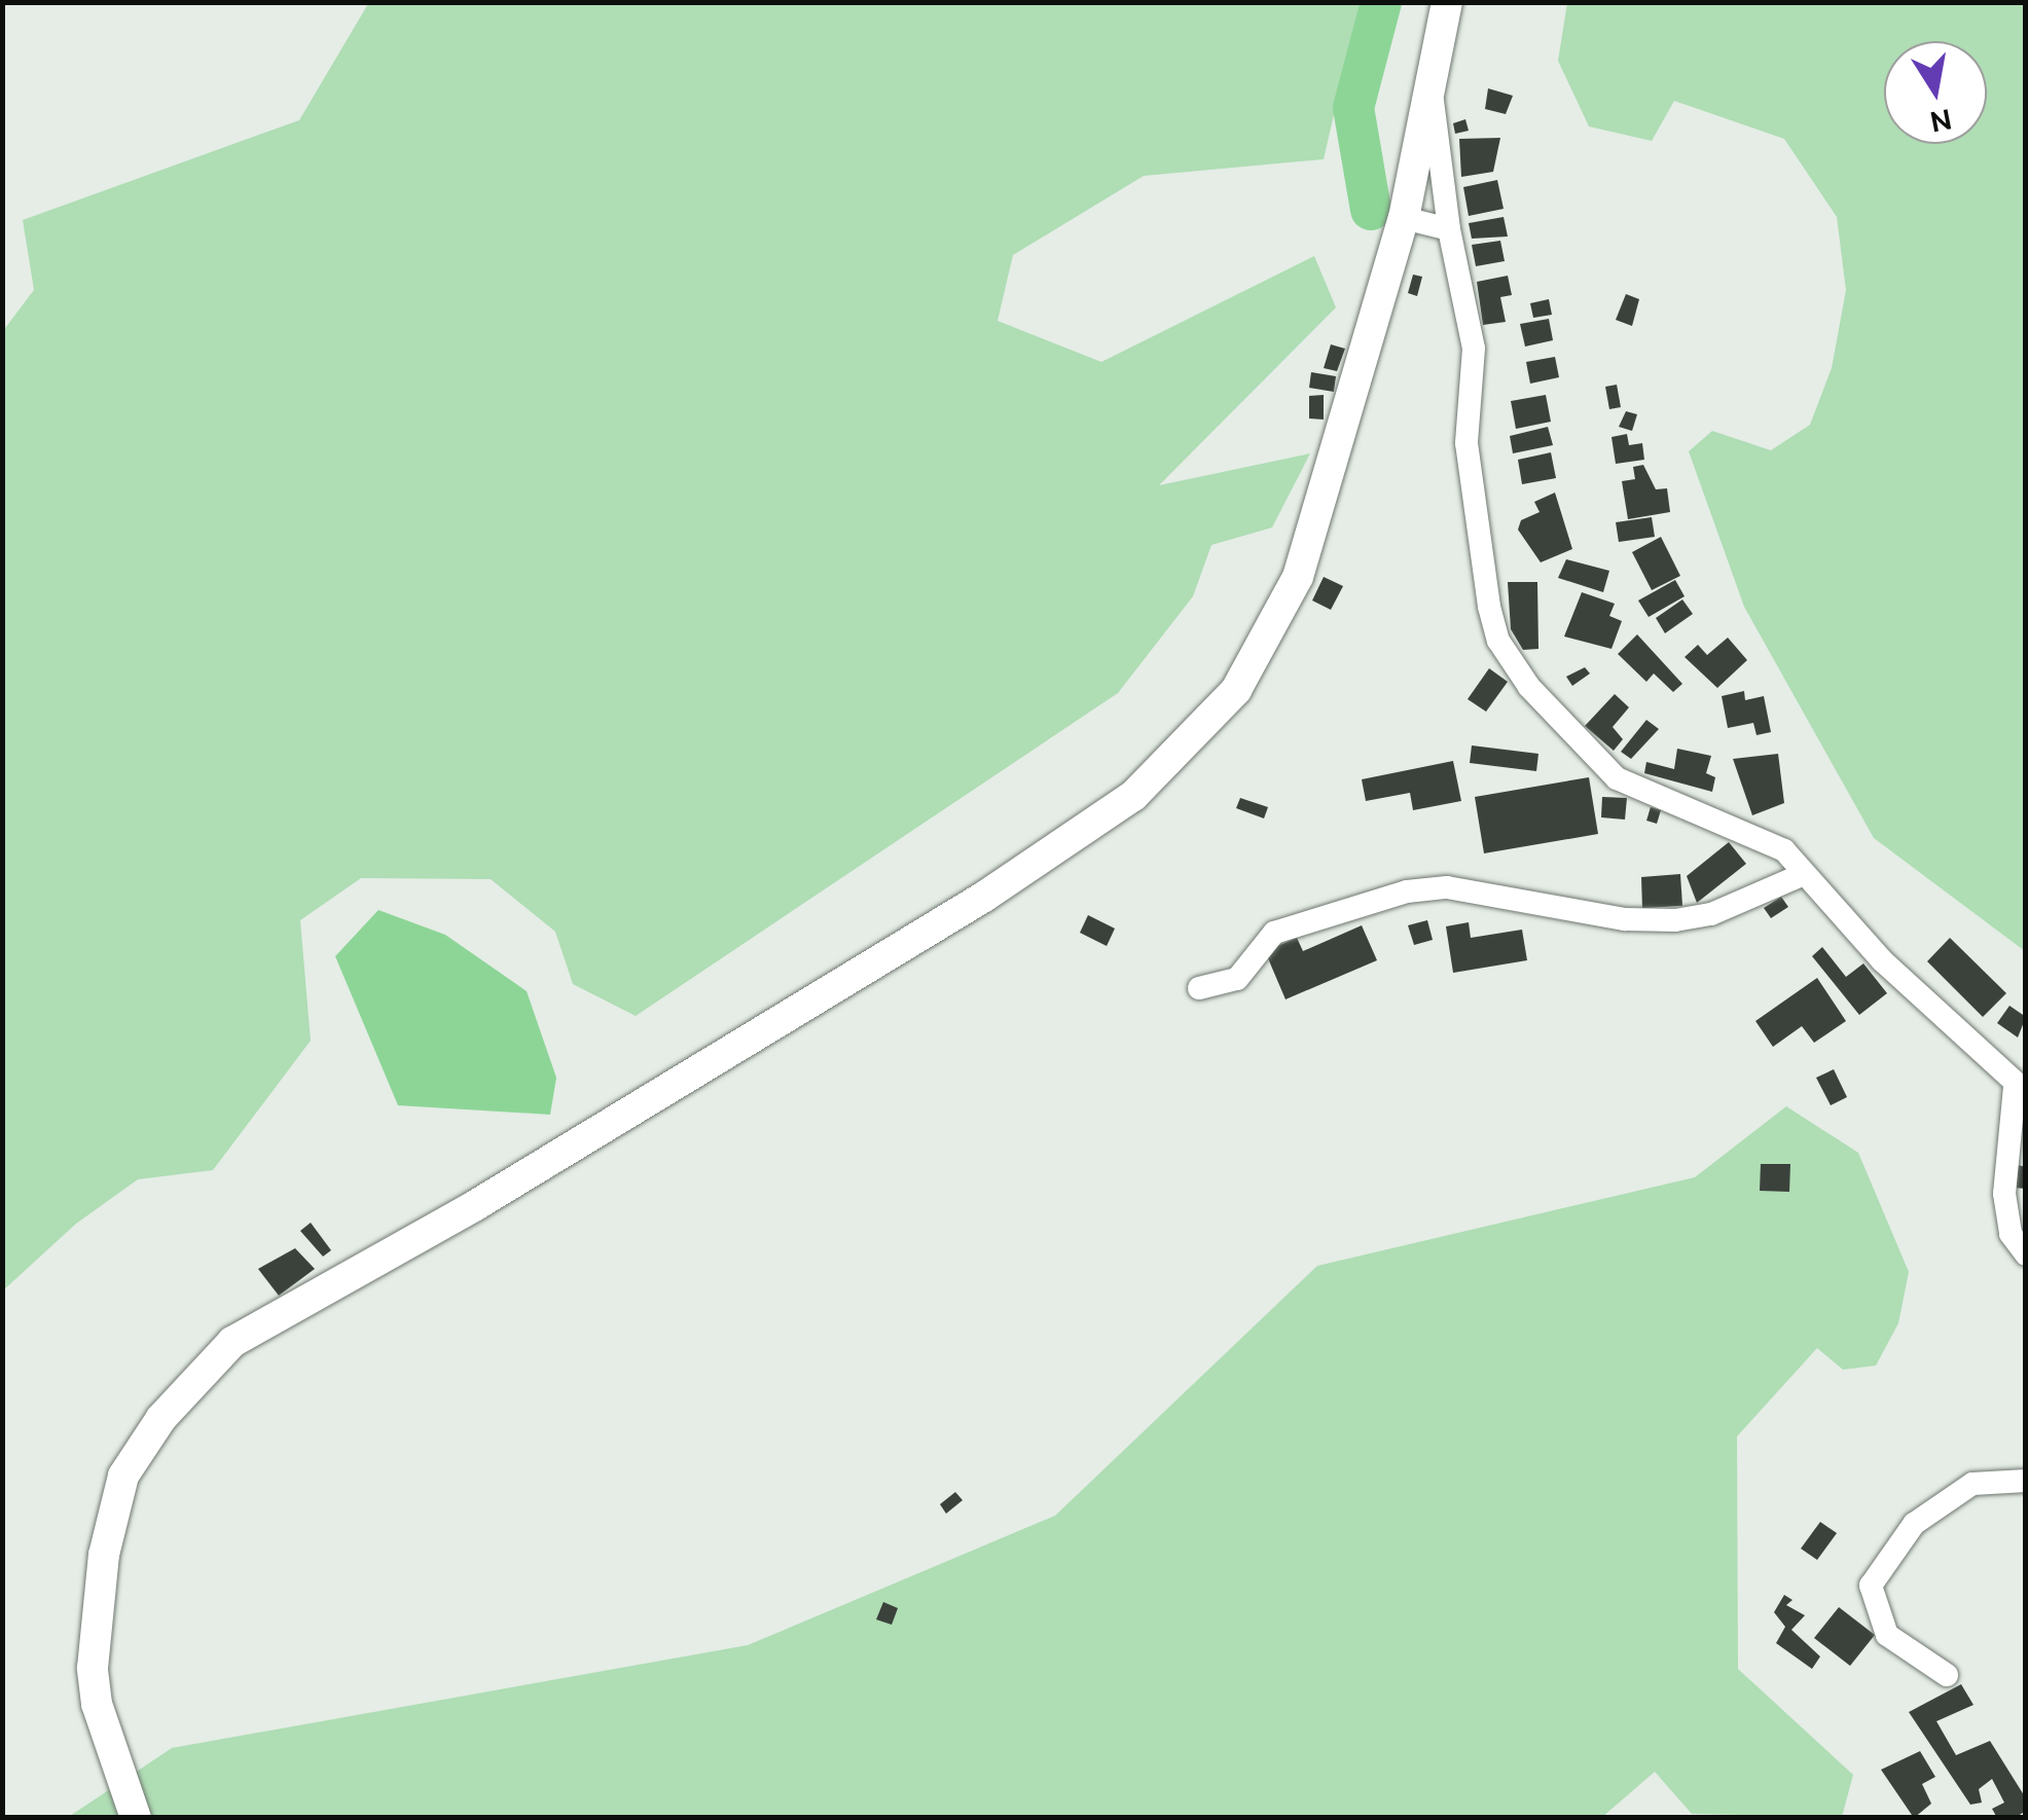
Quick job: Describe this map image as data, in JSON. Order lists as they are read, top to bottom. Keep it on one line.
{"north":"bottom"}
